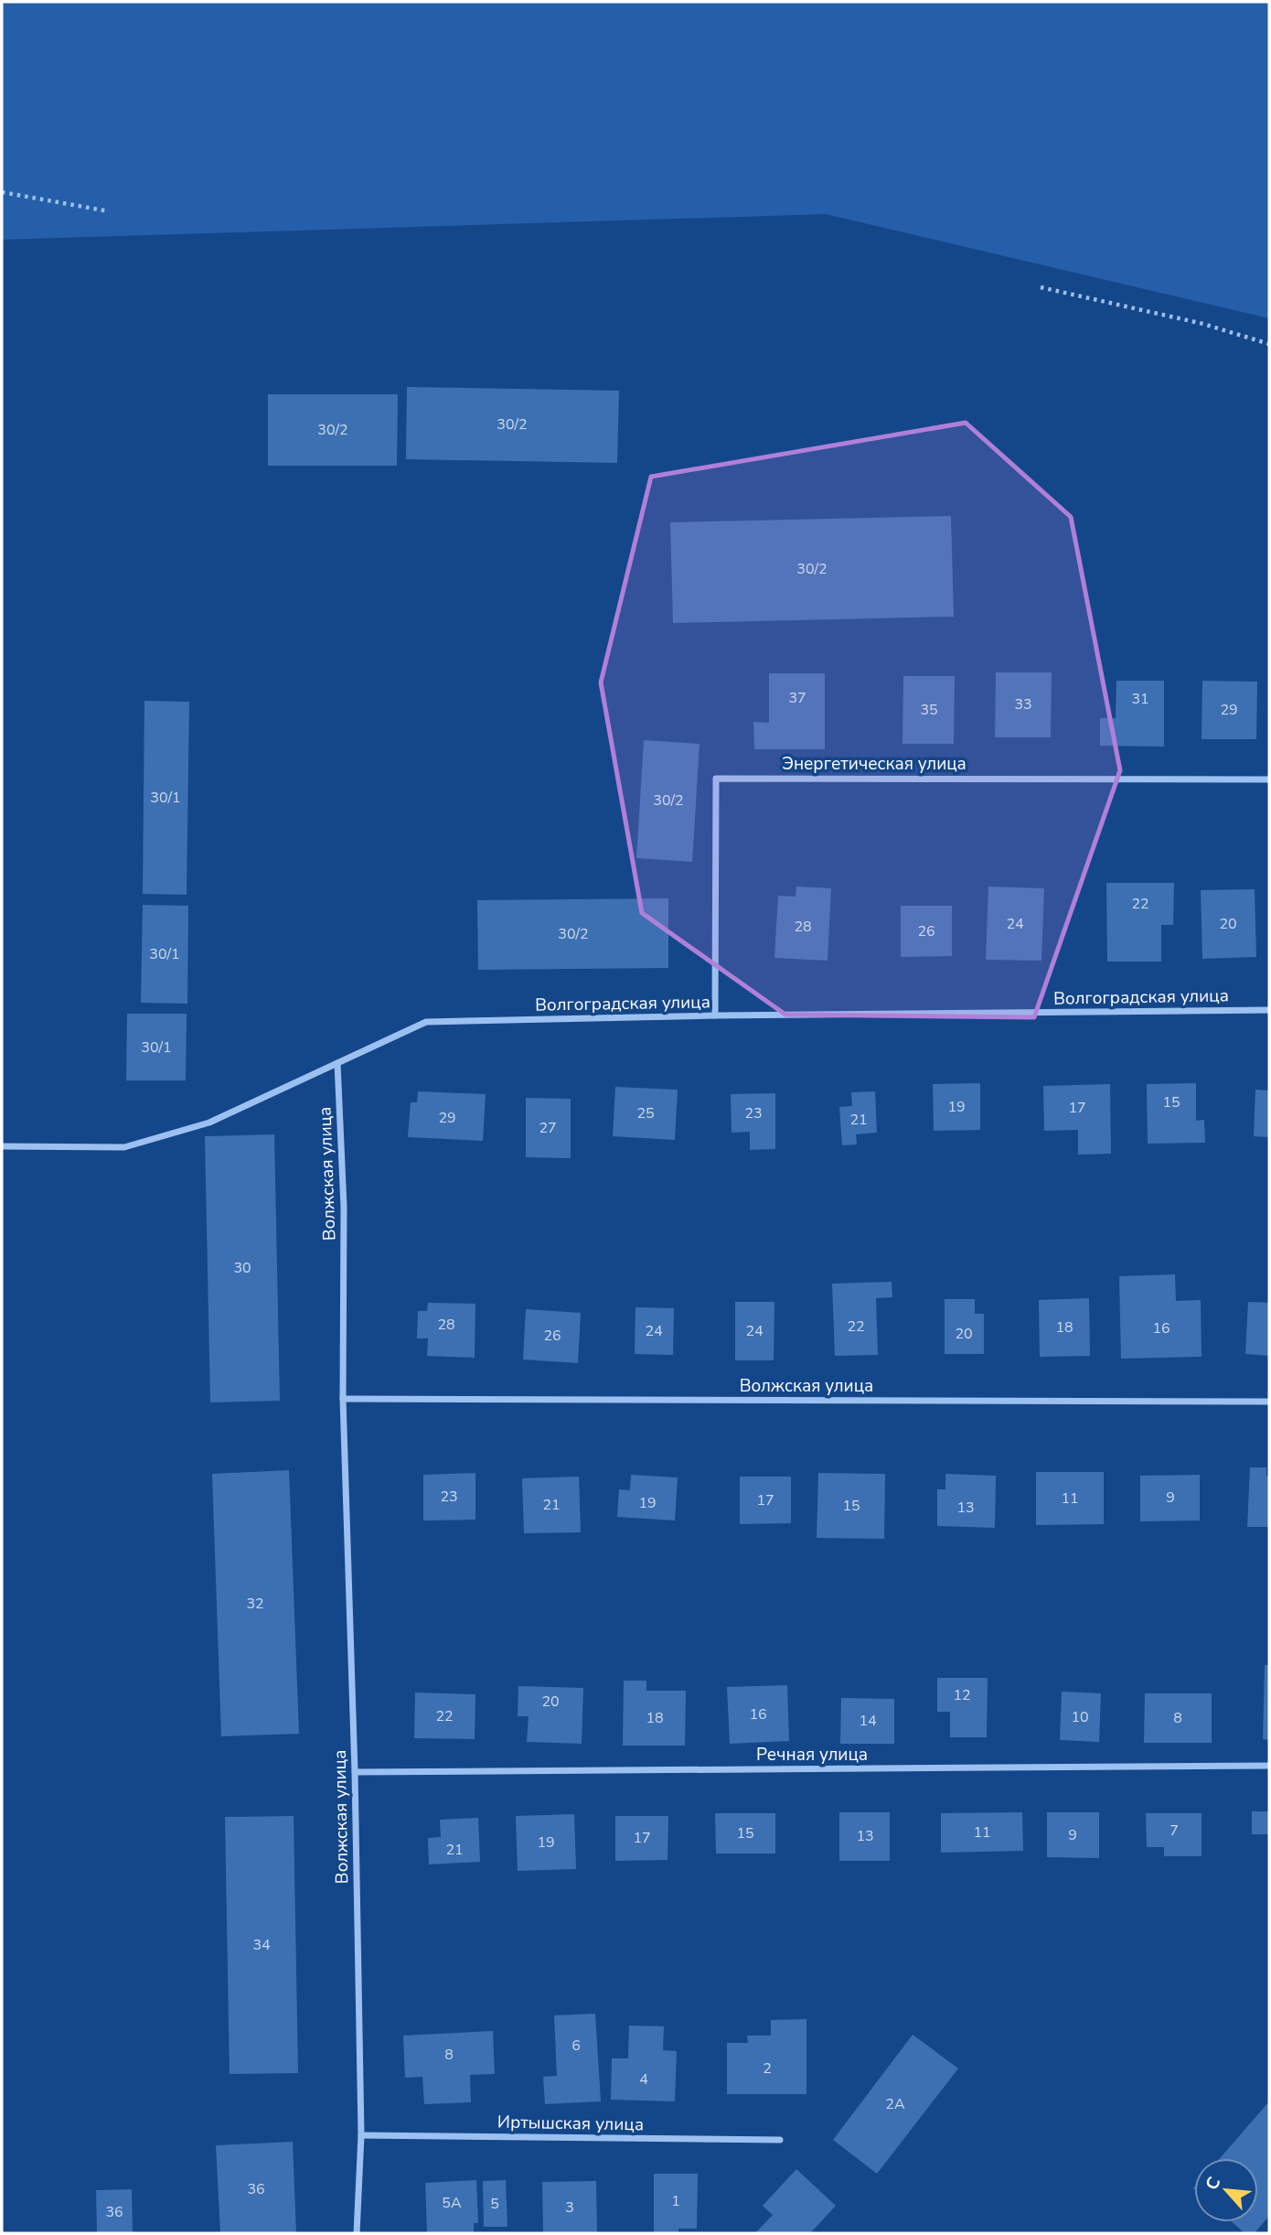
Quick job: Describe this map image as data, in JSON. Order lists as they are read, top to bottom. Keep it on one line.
{"streets":{"street":["Энергетическая улица","Волгоградская улица","Волжская улица","Речная улица","Иртышская улица"]},"crossings":[["Энергетическая улица","Волгоградская улица"],["Волгоградская улица","Волжская улица"],["Волжская улица","Речная улица"],["Волжская улица","Иртышская улица"]],"house_numbers":["30/2","30/2","30/2","37","31","33","35","29","30/1","30/2","22","24","20","28","26","30/2","30/1","30/1","15","19","17","25","23","29","21","27","30","28","22","18","16","24","24","20","26","23","9","11","17","19","21","15","13","32","12","20","16","22","10","18","8","14","7","11","15","9","13","17","19","21","34","6","8","2","4","2А","36","1","5А","5","3","36"],"north":"top left"}
